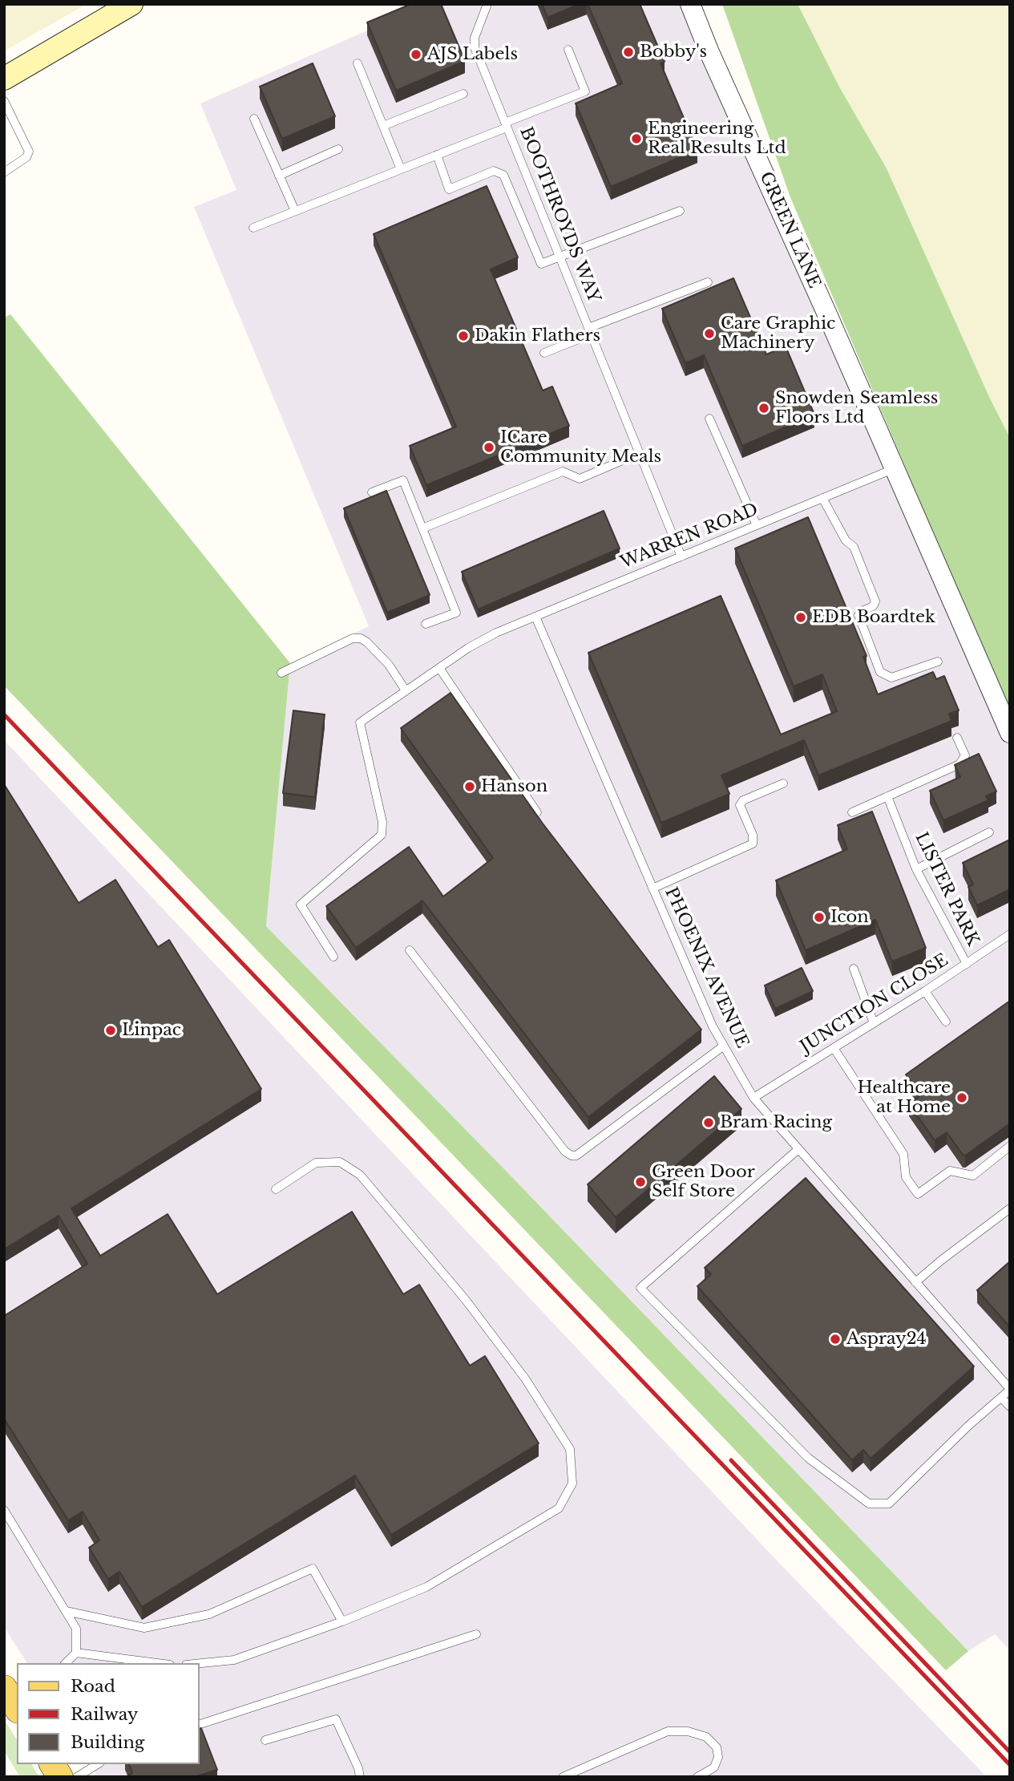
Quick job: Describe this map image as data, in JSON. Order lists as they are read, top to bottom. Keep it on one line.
{"streets":{"street":["GREEN LANE"],"lane":["BOOTHROYDS WAY","WARREN ROAD","LISTER PARK","PHOENIX AVENUE","JUNCTION CLOSE"]},"crossings":[["BOOTHROYDS WAY","WARREN ROAD"],["GREEN LANE","WARREN ROAD"],["WARREN ROAD","PHOENIX AVENUE"],["LISTER PARK","JUNCTION CLOSE"],["PHOENIX AVENUE","JUNCTION CLOSE"]],"places":["Bobby's","AJS Labels","Engineering Real Results Ltd","Care Graphic Machinery","Dakin Flathers","Snowden Seamless Floors Ltd","ICare Community Meals","EDB Boardtek","Hanson","Icon","Linpac","Healthcare at Home","Bram Racing","Green Door Self Store","Aspray24"],"legend":["Road","Railway","Building"]}
